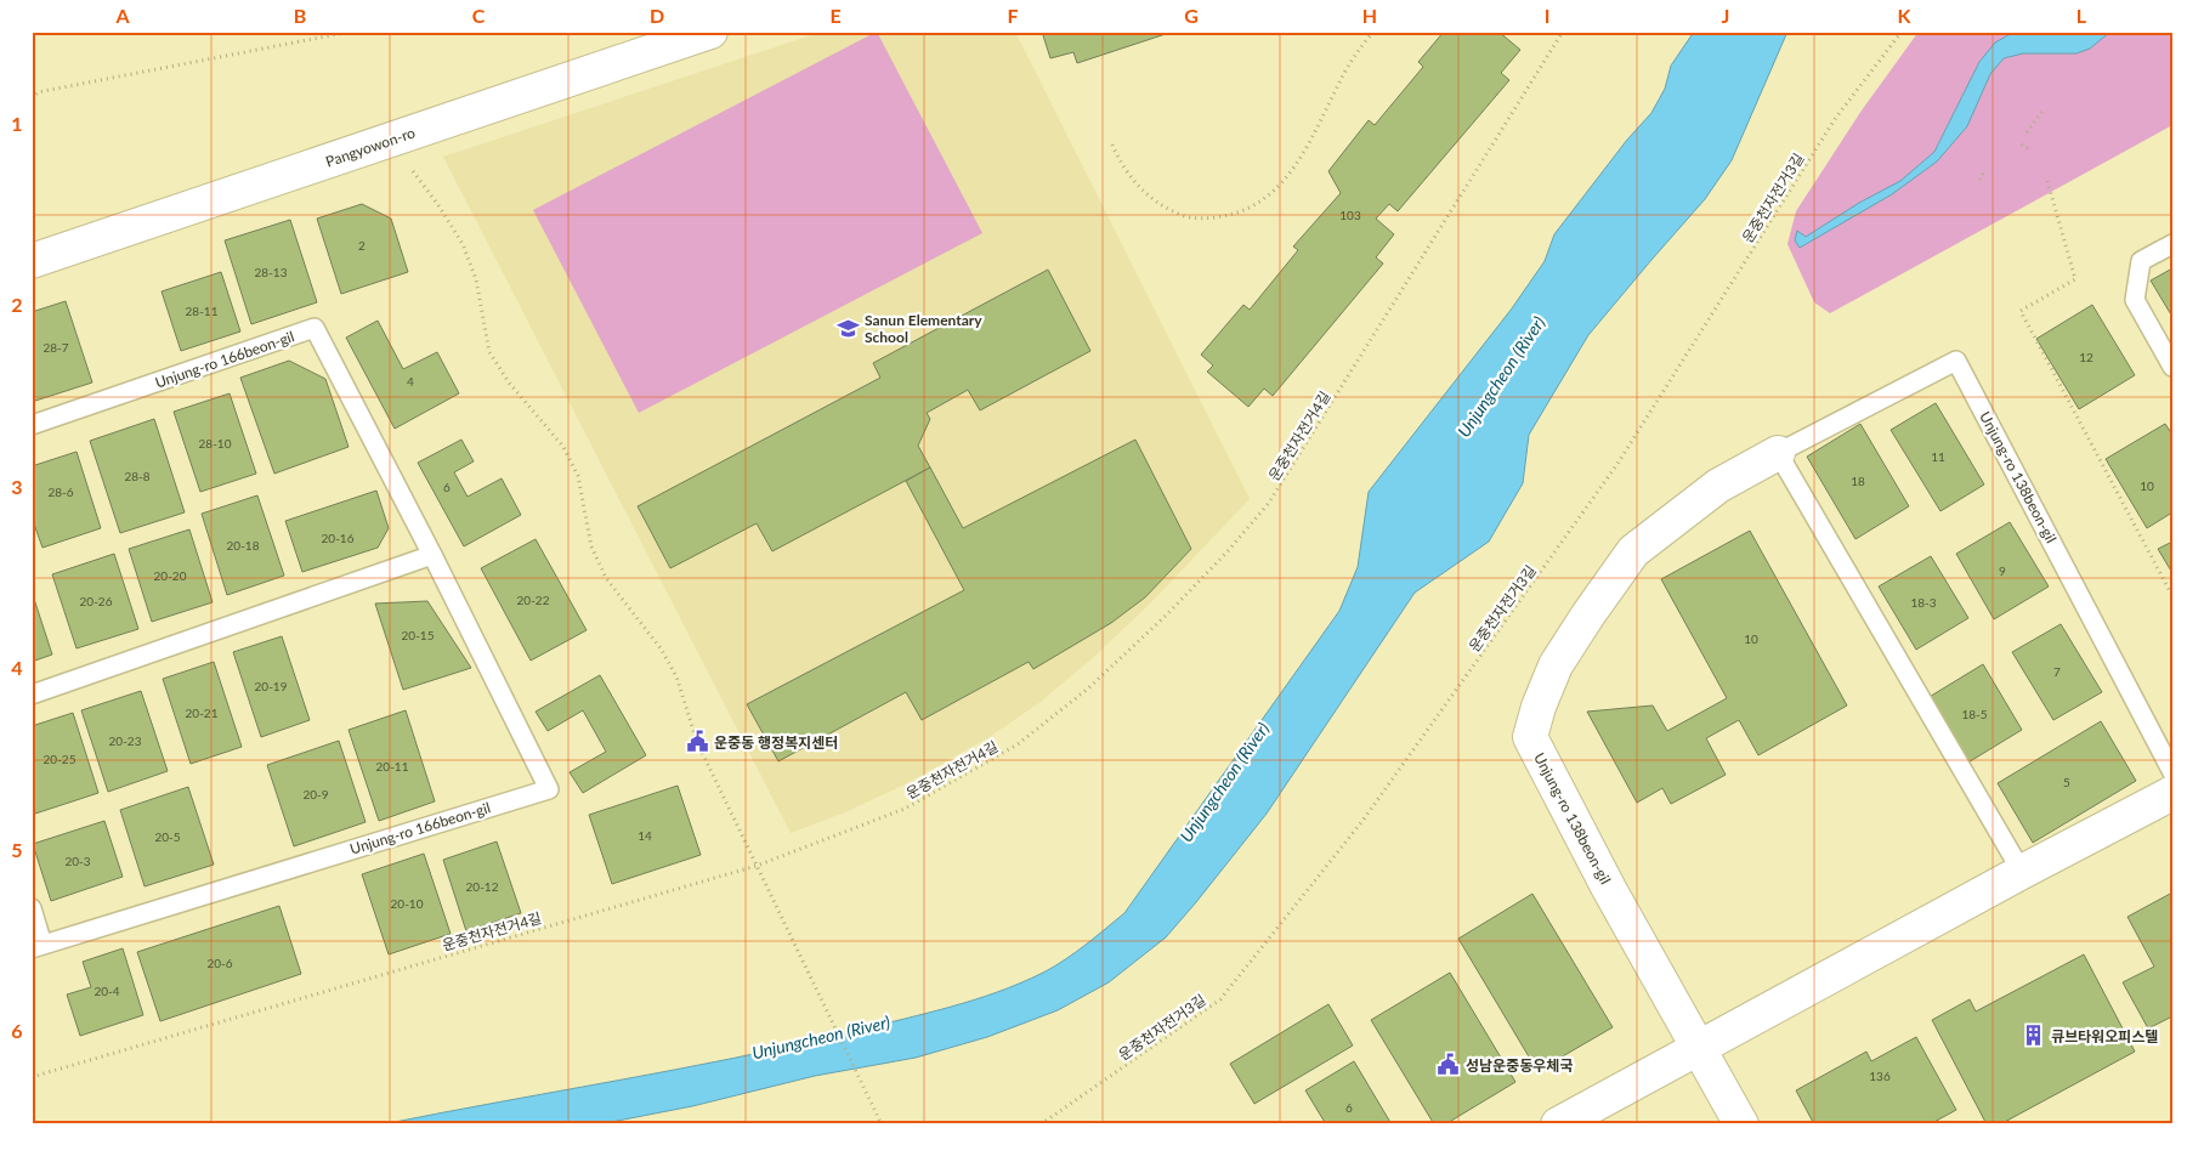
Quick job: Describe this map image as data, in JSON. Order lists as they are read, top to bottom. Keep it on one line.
{"streets":{"street":["Pangyowon-ro","Unjung-ro 138beon-gil"],"lane":["Unjung-ro 166beon-gil"],"path":["운중천자전거3길","운중천자전거4길"]},"water":["Unjungcheon (River)"],"places":{"school or university":["Sanun Elementary School"],"public building":["운중동 행정복지센터","성남운중동우체국"],"building":["큐브타워오피스텔"]},"house_numbers":["103","2","28-13","28-11","28-7","12","4","28-10","11","28-8","18","10","6","28-6","20-16","20-18","9","20-20","20-22","20-26","18-3","20-15","10","7","20-19","20-21","18-5","20-23","20-25","20-11","5","20-9","14","20-5","20-3","20-12","20-10","20-6","20-4","136","6"],"grid":{"columns":["A","B","C","D","E","F","G","H","I","J","K","L"],"rows":["1","2","3","4","5","6"]}}
